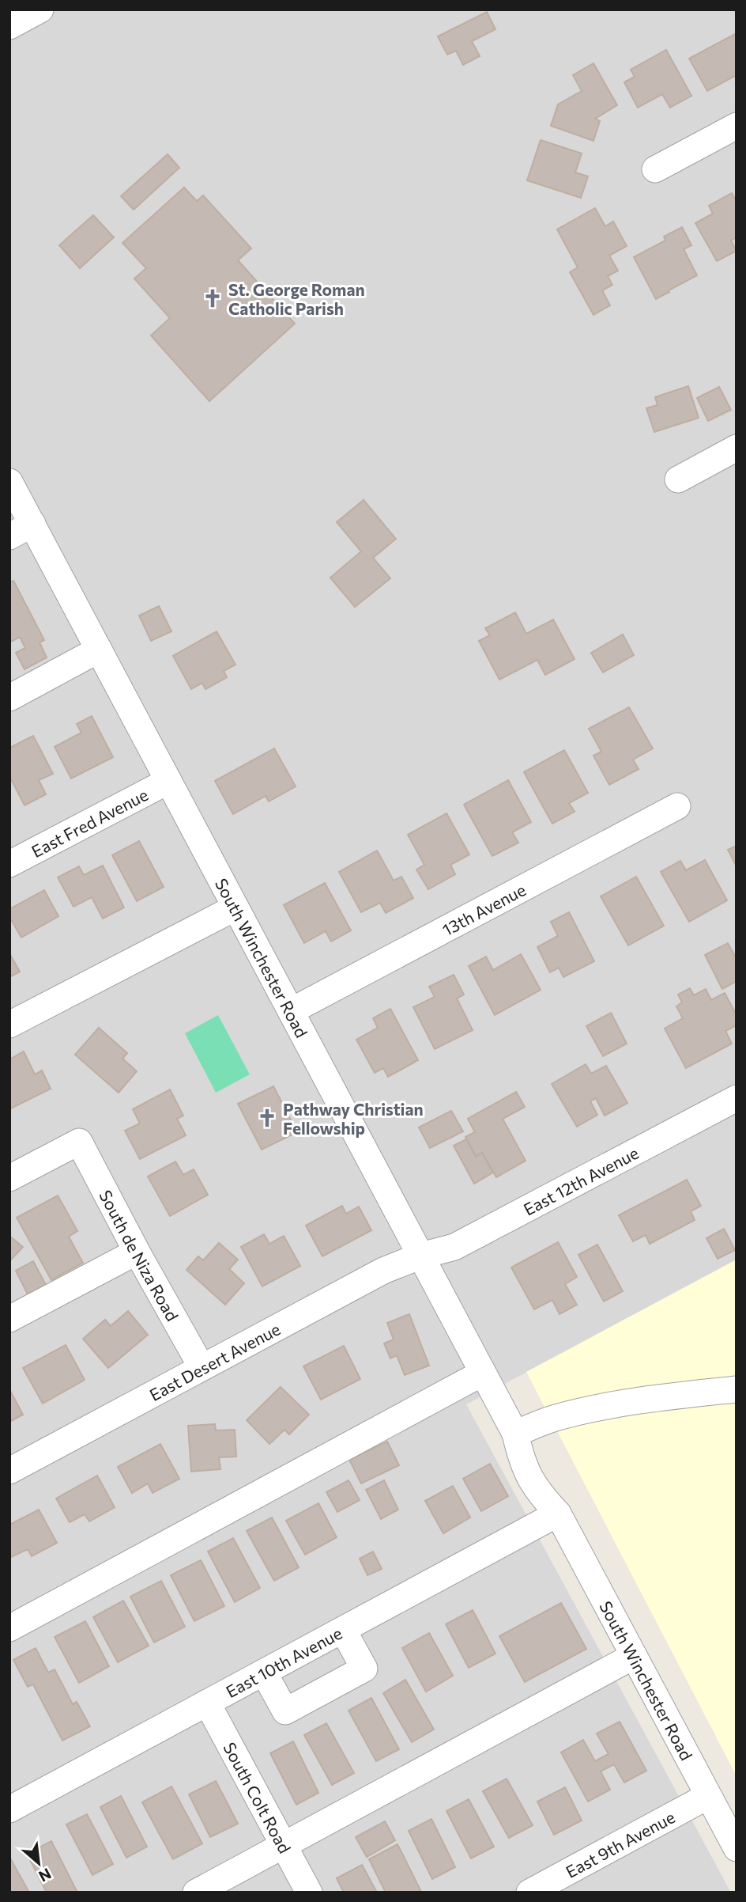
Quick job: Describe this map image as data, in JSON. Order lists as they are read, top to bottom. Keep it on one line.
{"streets":{"street":["East Fred Avenue","13th Avenue","South Winchester Road","East 12th Avenue","South de Niza Road","East Desert Avenue","East 10th Avenue","South Colt Road","East 9th Avenue"]},"crossings":[["East Fred Avenue","South Winchester Road"],["13th Avenue","South Winchester Road"],["South Winchester Road","East 12th Avenue"],["South Winchester Road","East Desert Avenue"],["South Winchester Road","East 10th Avenue"],["South Winchester Road","East 9th Avenue"],["East 12th Avenue","East Desert Avenue"],["South de Niza Road","East Desert Avenue"],["East 10th Avenue","South Colt Road"]],"places":{"church":["St. George Roman Catholic Parish","Pathway Christian Fellowship"]},"north":"bottom right"}
